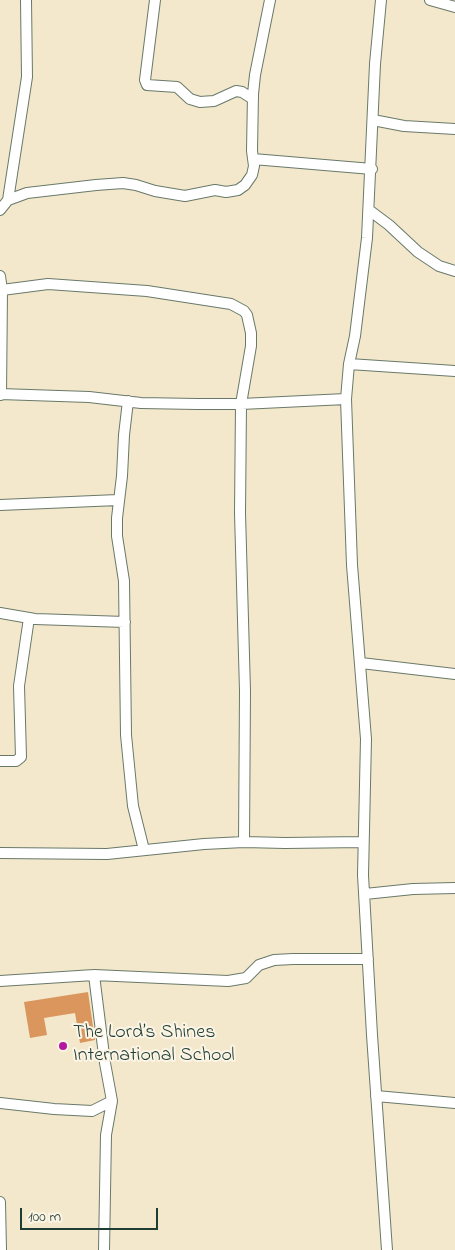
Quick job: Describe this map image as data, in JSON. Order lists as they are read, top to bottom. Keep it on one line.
{"places":["The Lord’s Shines International School"],"scale_bar":"100 m"}
